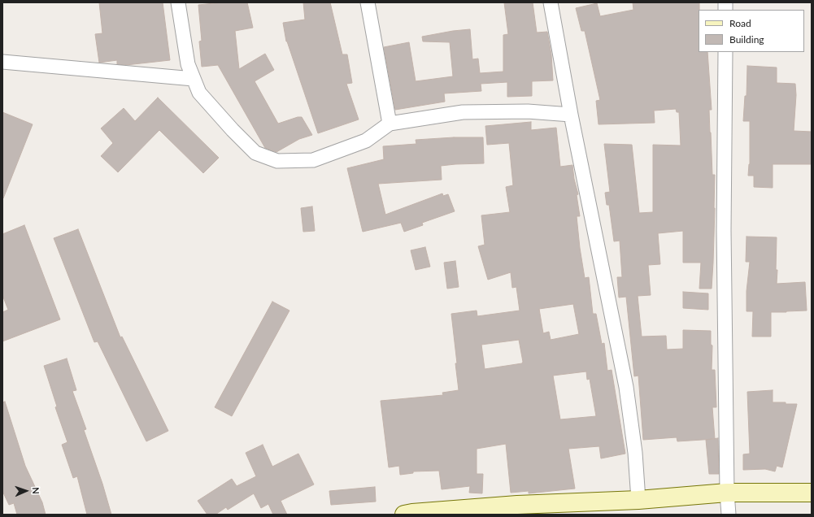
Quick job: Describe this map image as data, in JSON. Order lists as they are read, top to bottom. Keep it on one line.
{"legend":["Road","Building"],"north":"right"}
